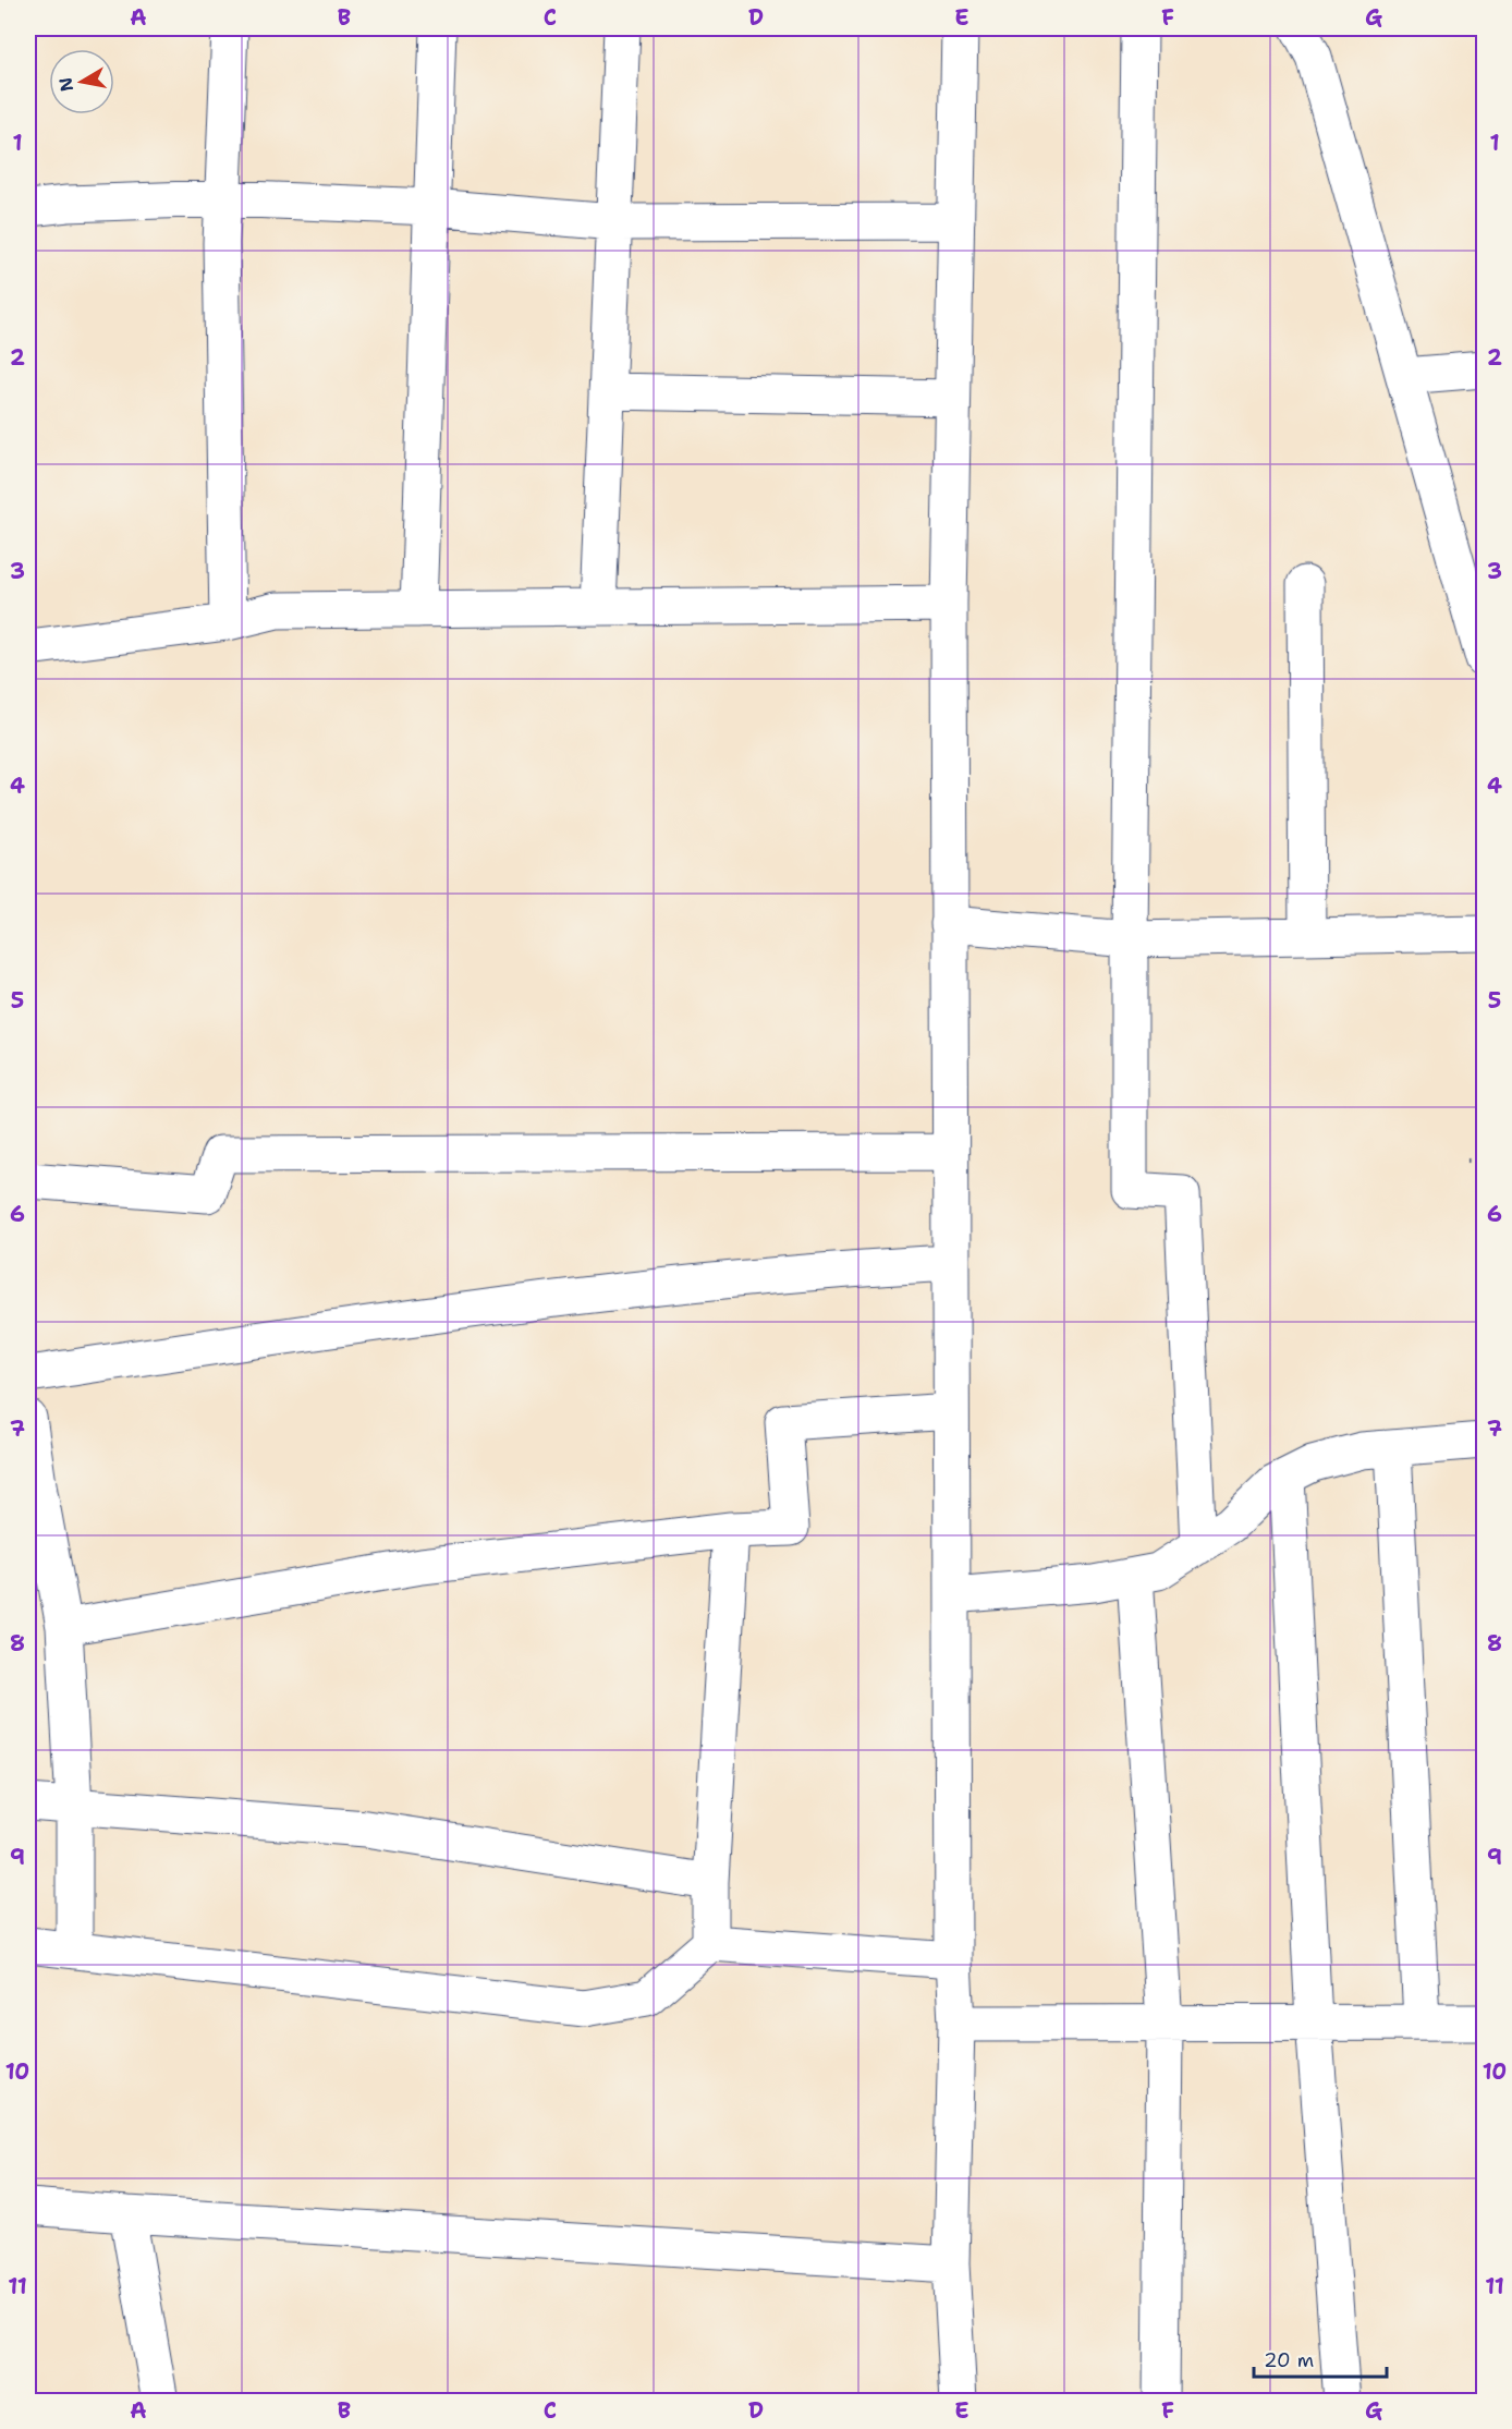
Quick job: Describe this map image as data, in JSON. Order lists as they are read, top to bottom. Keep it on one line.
{"scale_bar":"20 m","north":"left","grid":{"columns":["A","B","C","D","E","F","G"],"rows":["1","2","3","4","5","6","7","8","9","10","11"]}}
